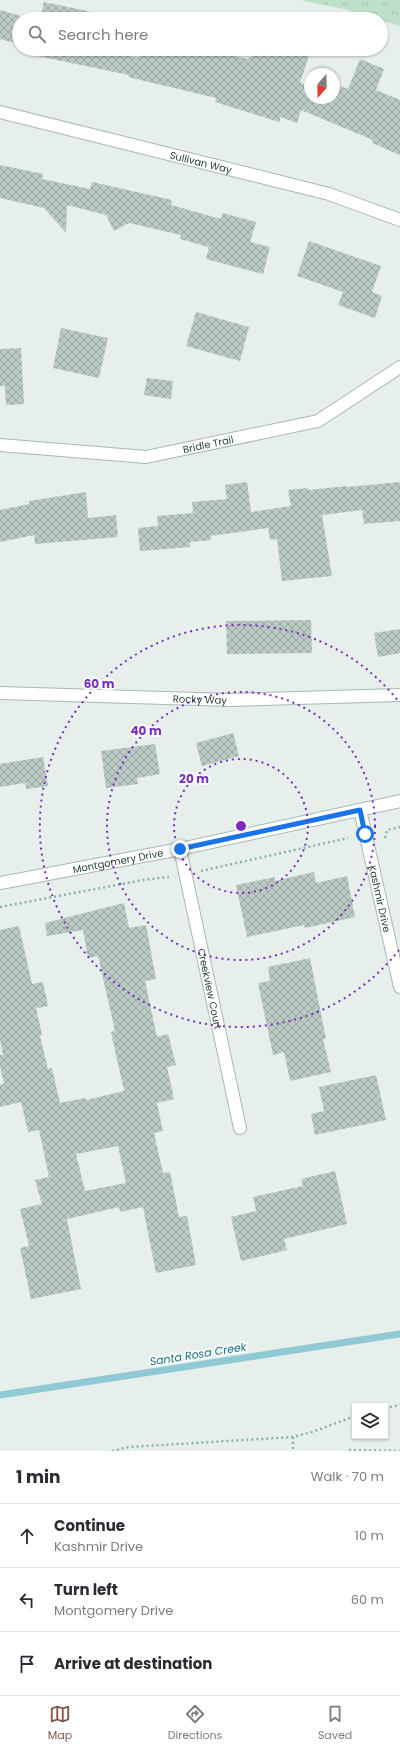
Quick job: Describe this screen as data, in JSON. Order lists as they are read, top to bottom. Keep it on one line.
{"streets":{"street":["Sullivan Way","Bridle Trail","Rocky Way","Montgomery Drive","Kashmir Drive","Creekview Court"]},"crossings":[["Montgomery Drive","Kashmir Drive"],["Montgomery Drive","Creekview Court"]],"water":["Santa Rosa Creek"],"north":"bottom","page":{"search":"Search here","heading":["1 min","Walk · 70 m"],"list":[["Continue","Kashmir Drive","10 m"],["Turn left","Montgomery Drive","60 m"],"Arrive at destination"],"nav":["Map","Directions","Saved"]},"rings":["60 m","40 m","20 m"]}
